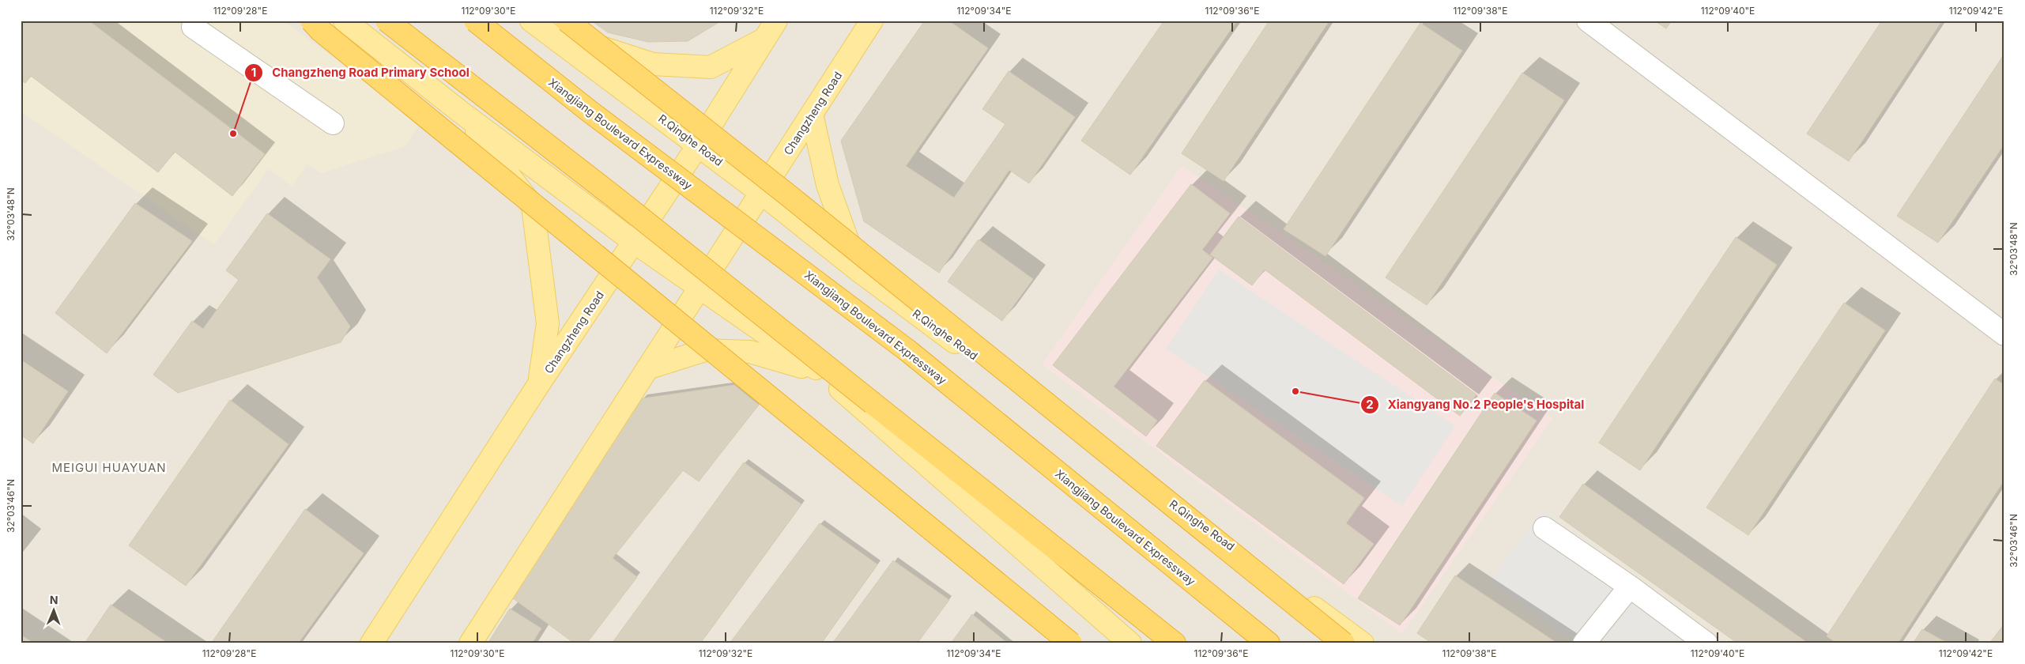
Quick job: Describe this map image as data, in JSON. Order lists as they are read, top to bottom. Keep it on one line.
{"streets":{"highway":["Xiangjiang Boulevard Expressway"],"main road":["Changzheng Road","R.Qinghe Road"]},"crossings":[["Changzheng Road","R.Qinghe Road"]],"districts":["MEIGUI HUAYUAN"],"places":["Changzheng Road Primary School","Xiangyang No.2 People's Hospital"],"north":"top","coordinates":["112°09'28\"E","112°09'30\"E","112°09'32\"E","112°09'34\"E","112°09'36\"E","112°09'38\"E","112°09'40\"E","112°09'42\"E","32°03'48\"N","32°03'46\"N"]}
